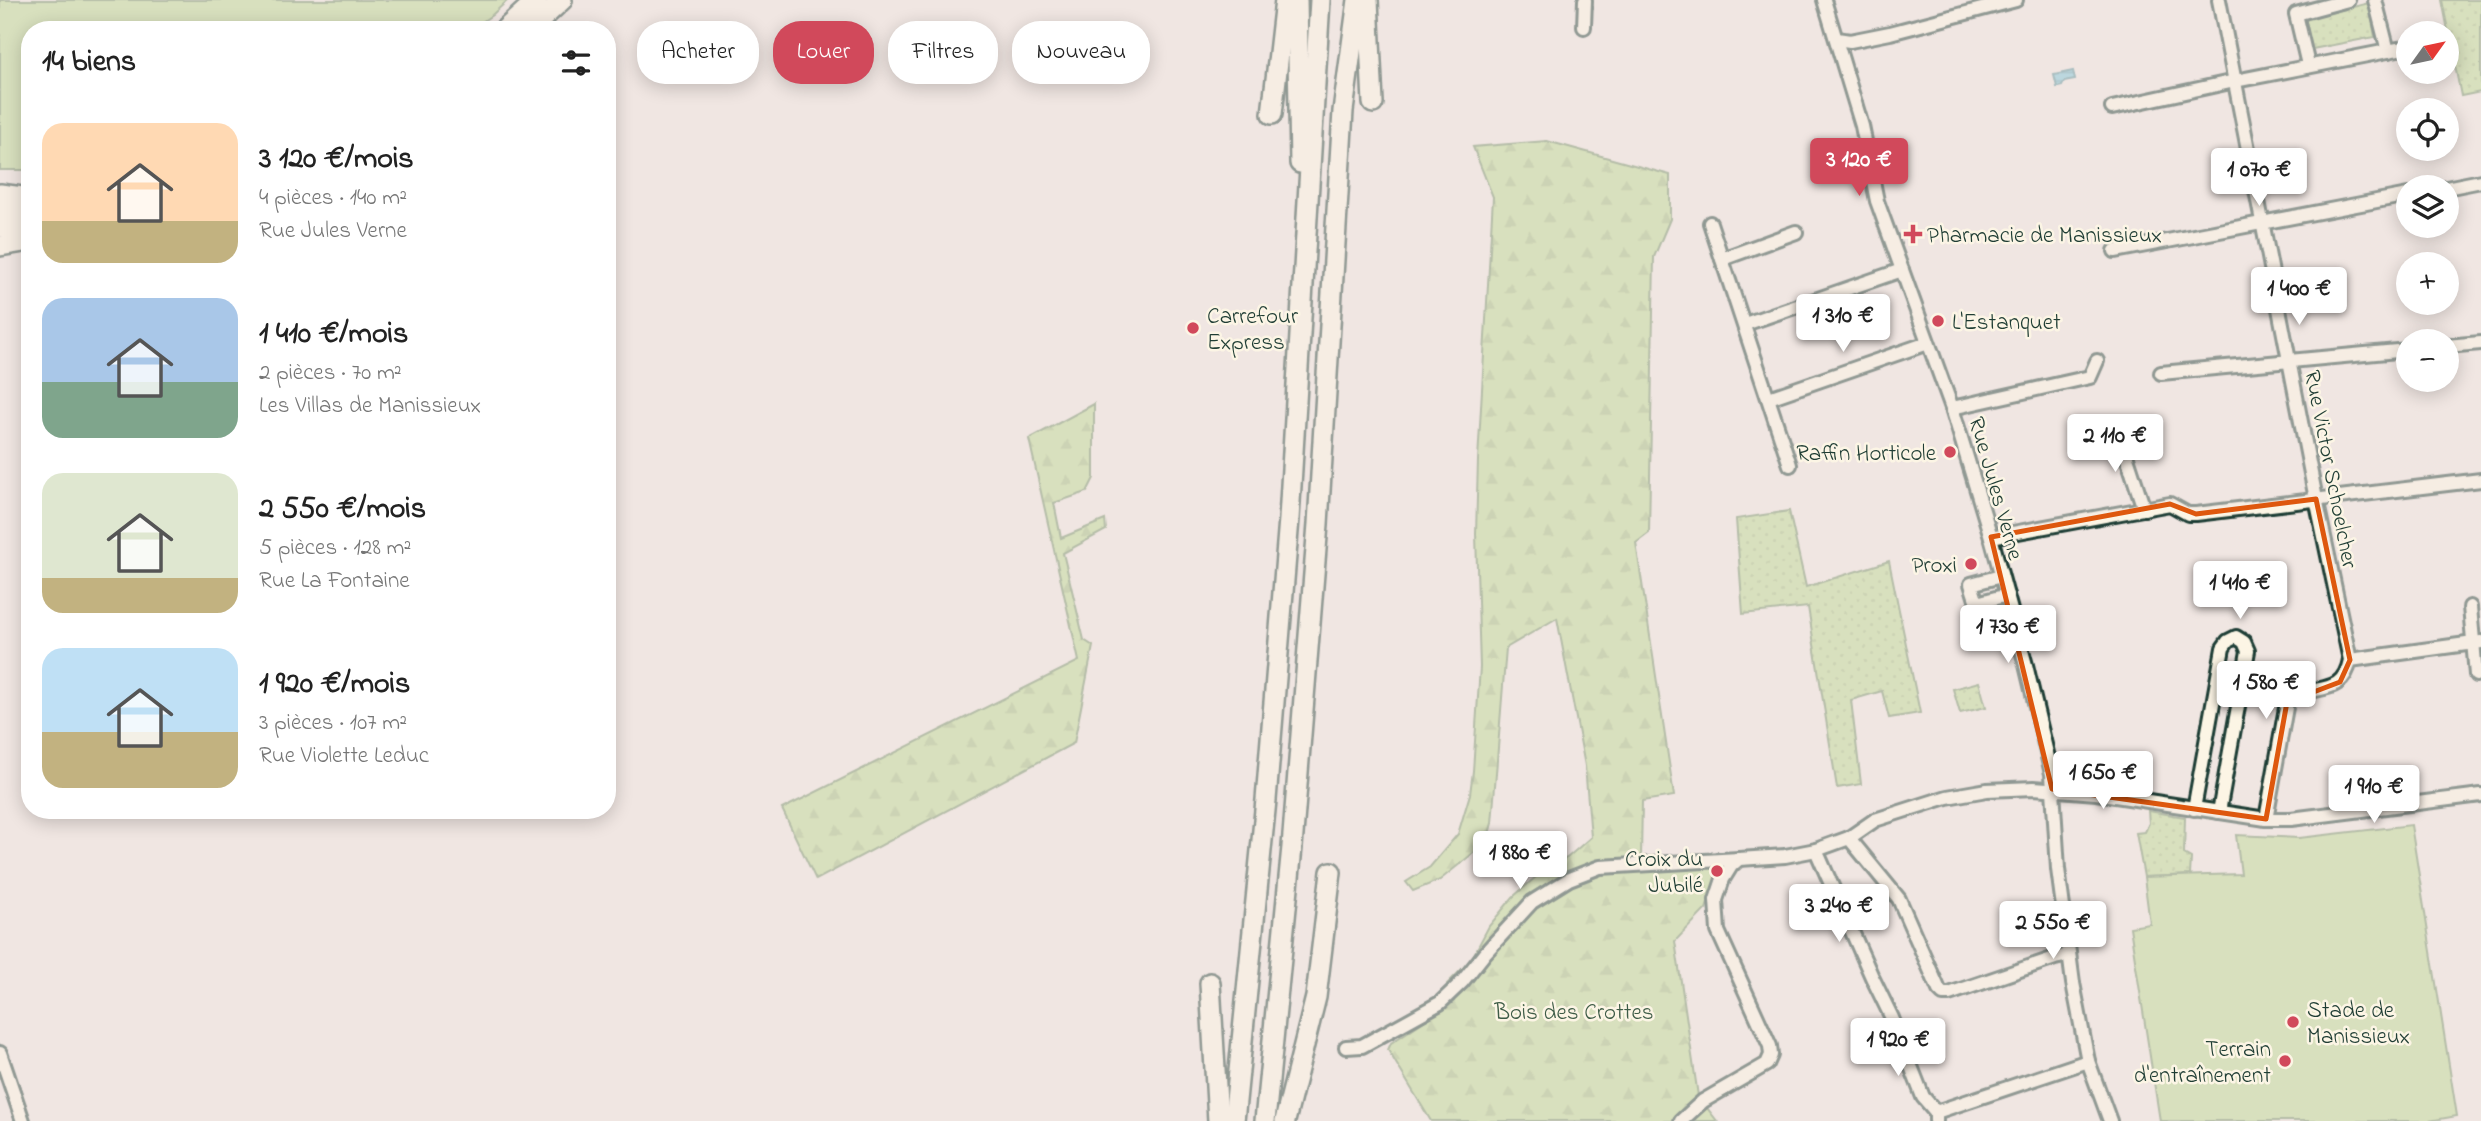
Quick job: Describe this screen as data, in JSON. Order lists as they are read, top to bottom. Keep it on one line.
{"streets":{"street":["Rue Victor Schoelcher","Rue Jules Verne"]},"parks":["Bois des Crottes"],"places":{"health":["Pharmacie de Manissieux"],"other":["L'Estanquet","Carrefour Express","Raffin Horticole","Proxi","Croix du Jubilé","Stade de Manissieux","Terrain d'entraînement"]},"north":"top right","page":{"map_buttons":["+","−"],"chip":["Acheter","Louer","Filtres","Nouveau"],"heading":"14 biens","list":[{"name":"3 120 €/mois","note":"4 pièces · 140 m² · Rue Jules Verne"},{"name":"1 410 €/mois","note":"2 pièces · 70 m² · Les Villas de Manissieux"},{"name":"2 550 €/mois","note":"5 pièces · 128 m² · Rue La Fontaine"},{"name":"1 920 €/mois","note":"3 pièces · 107 m² · Rue Violette Leduc"}],"price":["3 120 €","1 070 €","1 400 €","1 310 €","2 110 €","1 410 €","1 730 €","1 580 €","1 650 €","1 910 €","1 880 €","3 240 €","2 550 €","1 920 €"]}}
